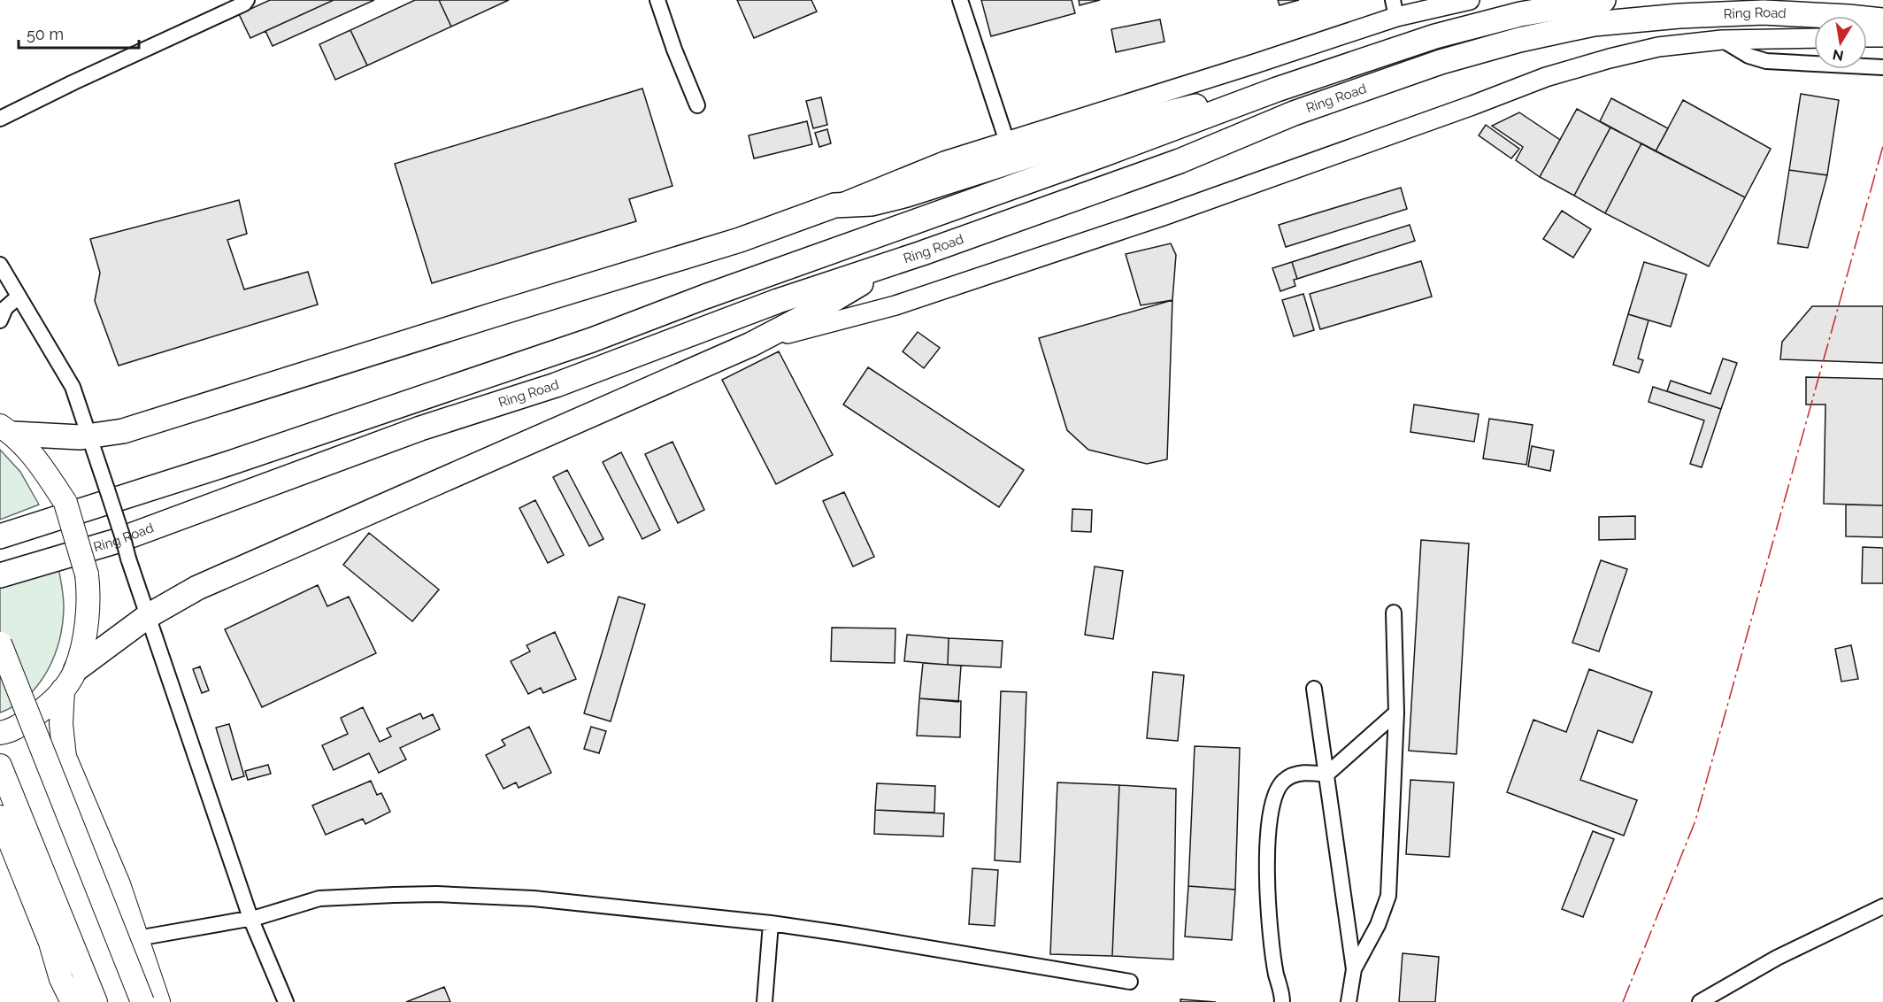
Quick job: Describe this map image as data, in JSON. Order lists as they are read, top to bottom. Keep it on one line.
{"streets":{"highway":["Ring Road"]},"scale_bar":"50 m","north":"bottom"}
